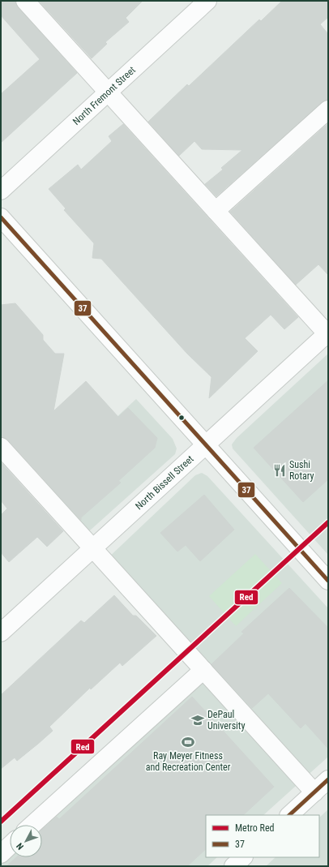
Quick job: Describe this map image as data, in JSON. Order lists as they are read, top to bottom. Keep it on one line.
{"streets":{"street":["North Fremont Street","North Bissell Street"]},"places":{"restaurant":["Sushi Rotary"],"school or university":["DePaul University"],"sports":["Ray Meyer Fitness and Recreation Center"]},"lines":["transit line 37","metro line Red"],"legend":["Metro Red","37"],"north":"bottom left"}
